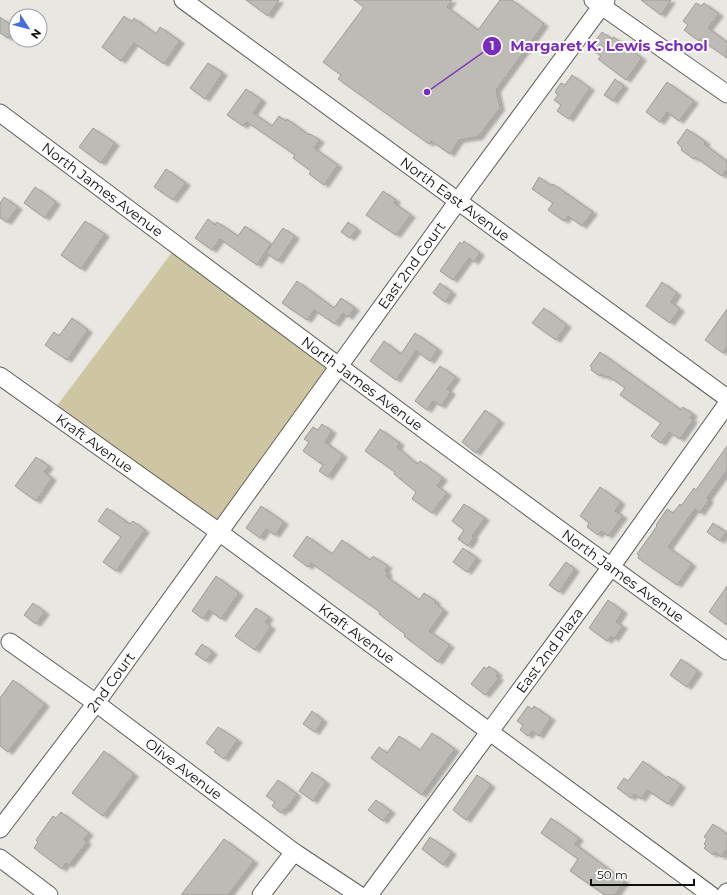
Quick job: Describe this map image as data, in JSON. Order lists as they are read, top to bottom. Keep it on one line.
{"streets":{"street":["North James Avenue","North East Avenue","East 2nd Court","Kraft Avenue","East 2nd Plaza","2nd Court","Olive Avenue"]},"crossings":[["North James Avenue","East 2nd Court"],["North James Avenue","East 2nd Plaza"],["North East Avenue","East 2nd Court"],["East 2nd Court","Kraft Avenue"],["East 2nd Court","2nd Court"],["Kraft Avenue","East 2nd Plaza"],["Kraft Avenue","2nd Court"],["2nd Court","Olive Avenue"]],"places":["Margaret K. Lewis School"],"scale_bar":"50 m","north":"bottom right"}
